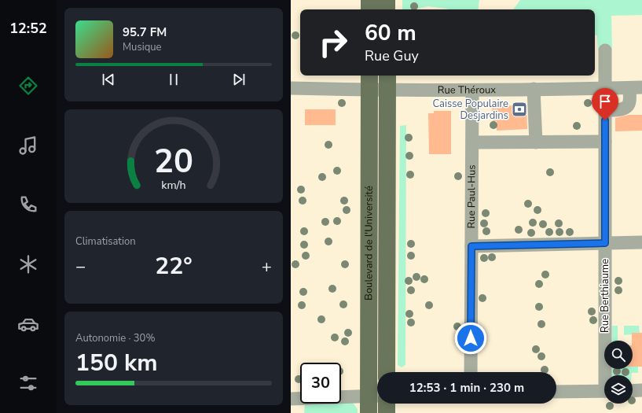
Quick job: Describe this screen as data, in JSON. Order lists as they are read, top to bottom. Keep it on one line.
{"streets":{"main road":["Boulevard de l'Université"],"street":["Rue Théroux","Rue Paul-Hus","Rue Berthiaume"]},"crossings":[["Rue Théroux","Rue Paul-Hus"],["Rue Théroux","Boulevard de l'Université"],["Rue Théroux","Rue Berthiaume"]],"places":{"bank":["Caisse Populaire Desjardins"]},"page":{"tabs":"12:52","turn":["60 m","Rue Guy"],"song":["95.7 FM","Musique"],"tile":["Climatisation",["Autonomie · 30%","150 km"]],"heat":["−","22°","+"],"limit":"30","trip":"12:53 · 1 min · 230 m","gauge":["20","km/h"]}}
